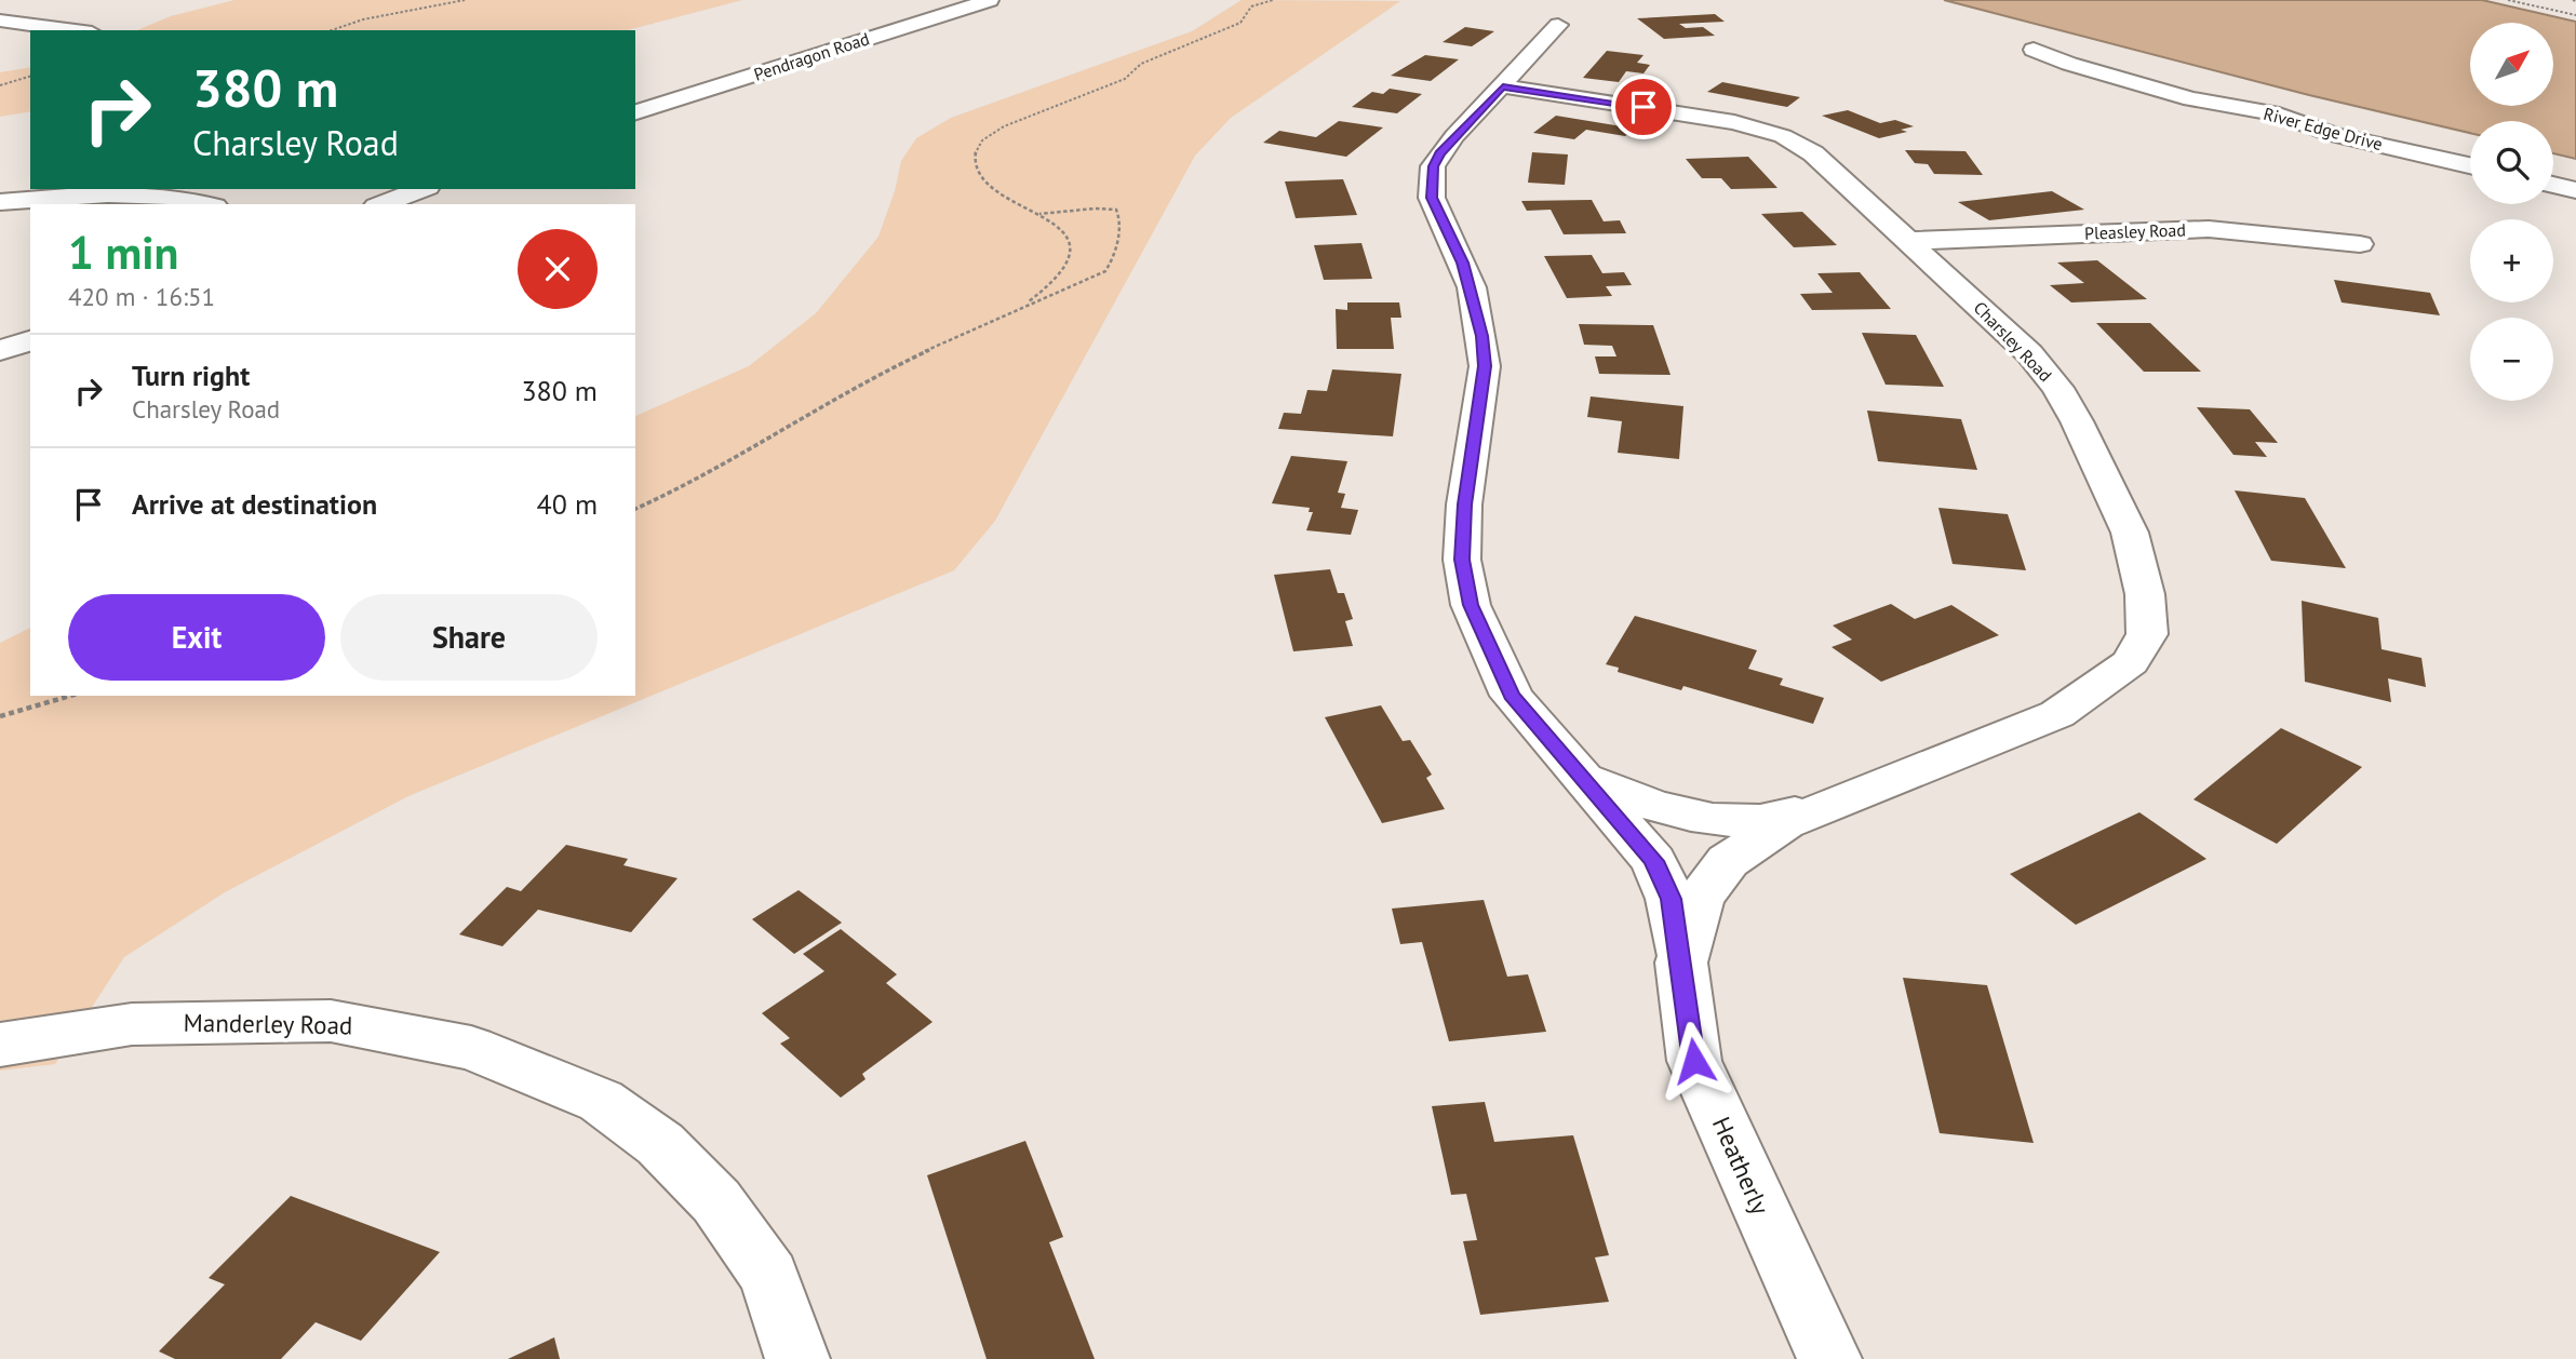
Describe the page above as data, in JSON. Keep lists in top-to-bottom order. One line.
{"streets":{"street":["Pendragon Road","River Edge Drive","Pleasley Road","Charsley Road","Manderley Road","Heatherly"]},"crossings":[["Pleasley Road","Charsley Road"],["Charsley Road","Heatherly"]],"north":"top right","page":{"map_buttons":["+","−"],"turn":["380 m","Charsley Road"],"heading":["1 min","420 m · 16:51"],"list":[{"name":"Turn right","note":"Charsley Road","value":"380 m"},{"name":"Arrive at destination","value":"40 m"}],"buttons":["Exit","Share"]}}
